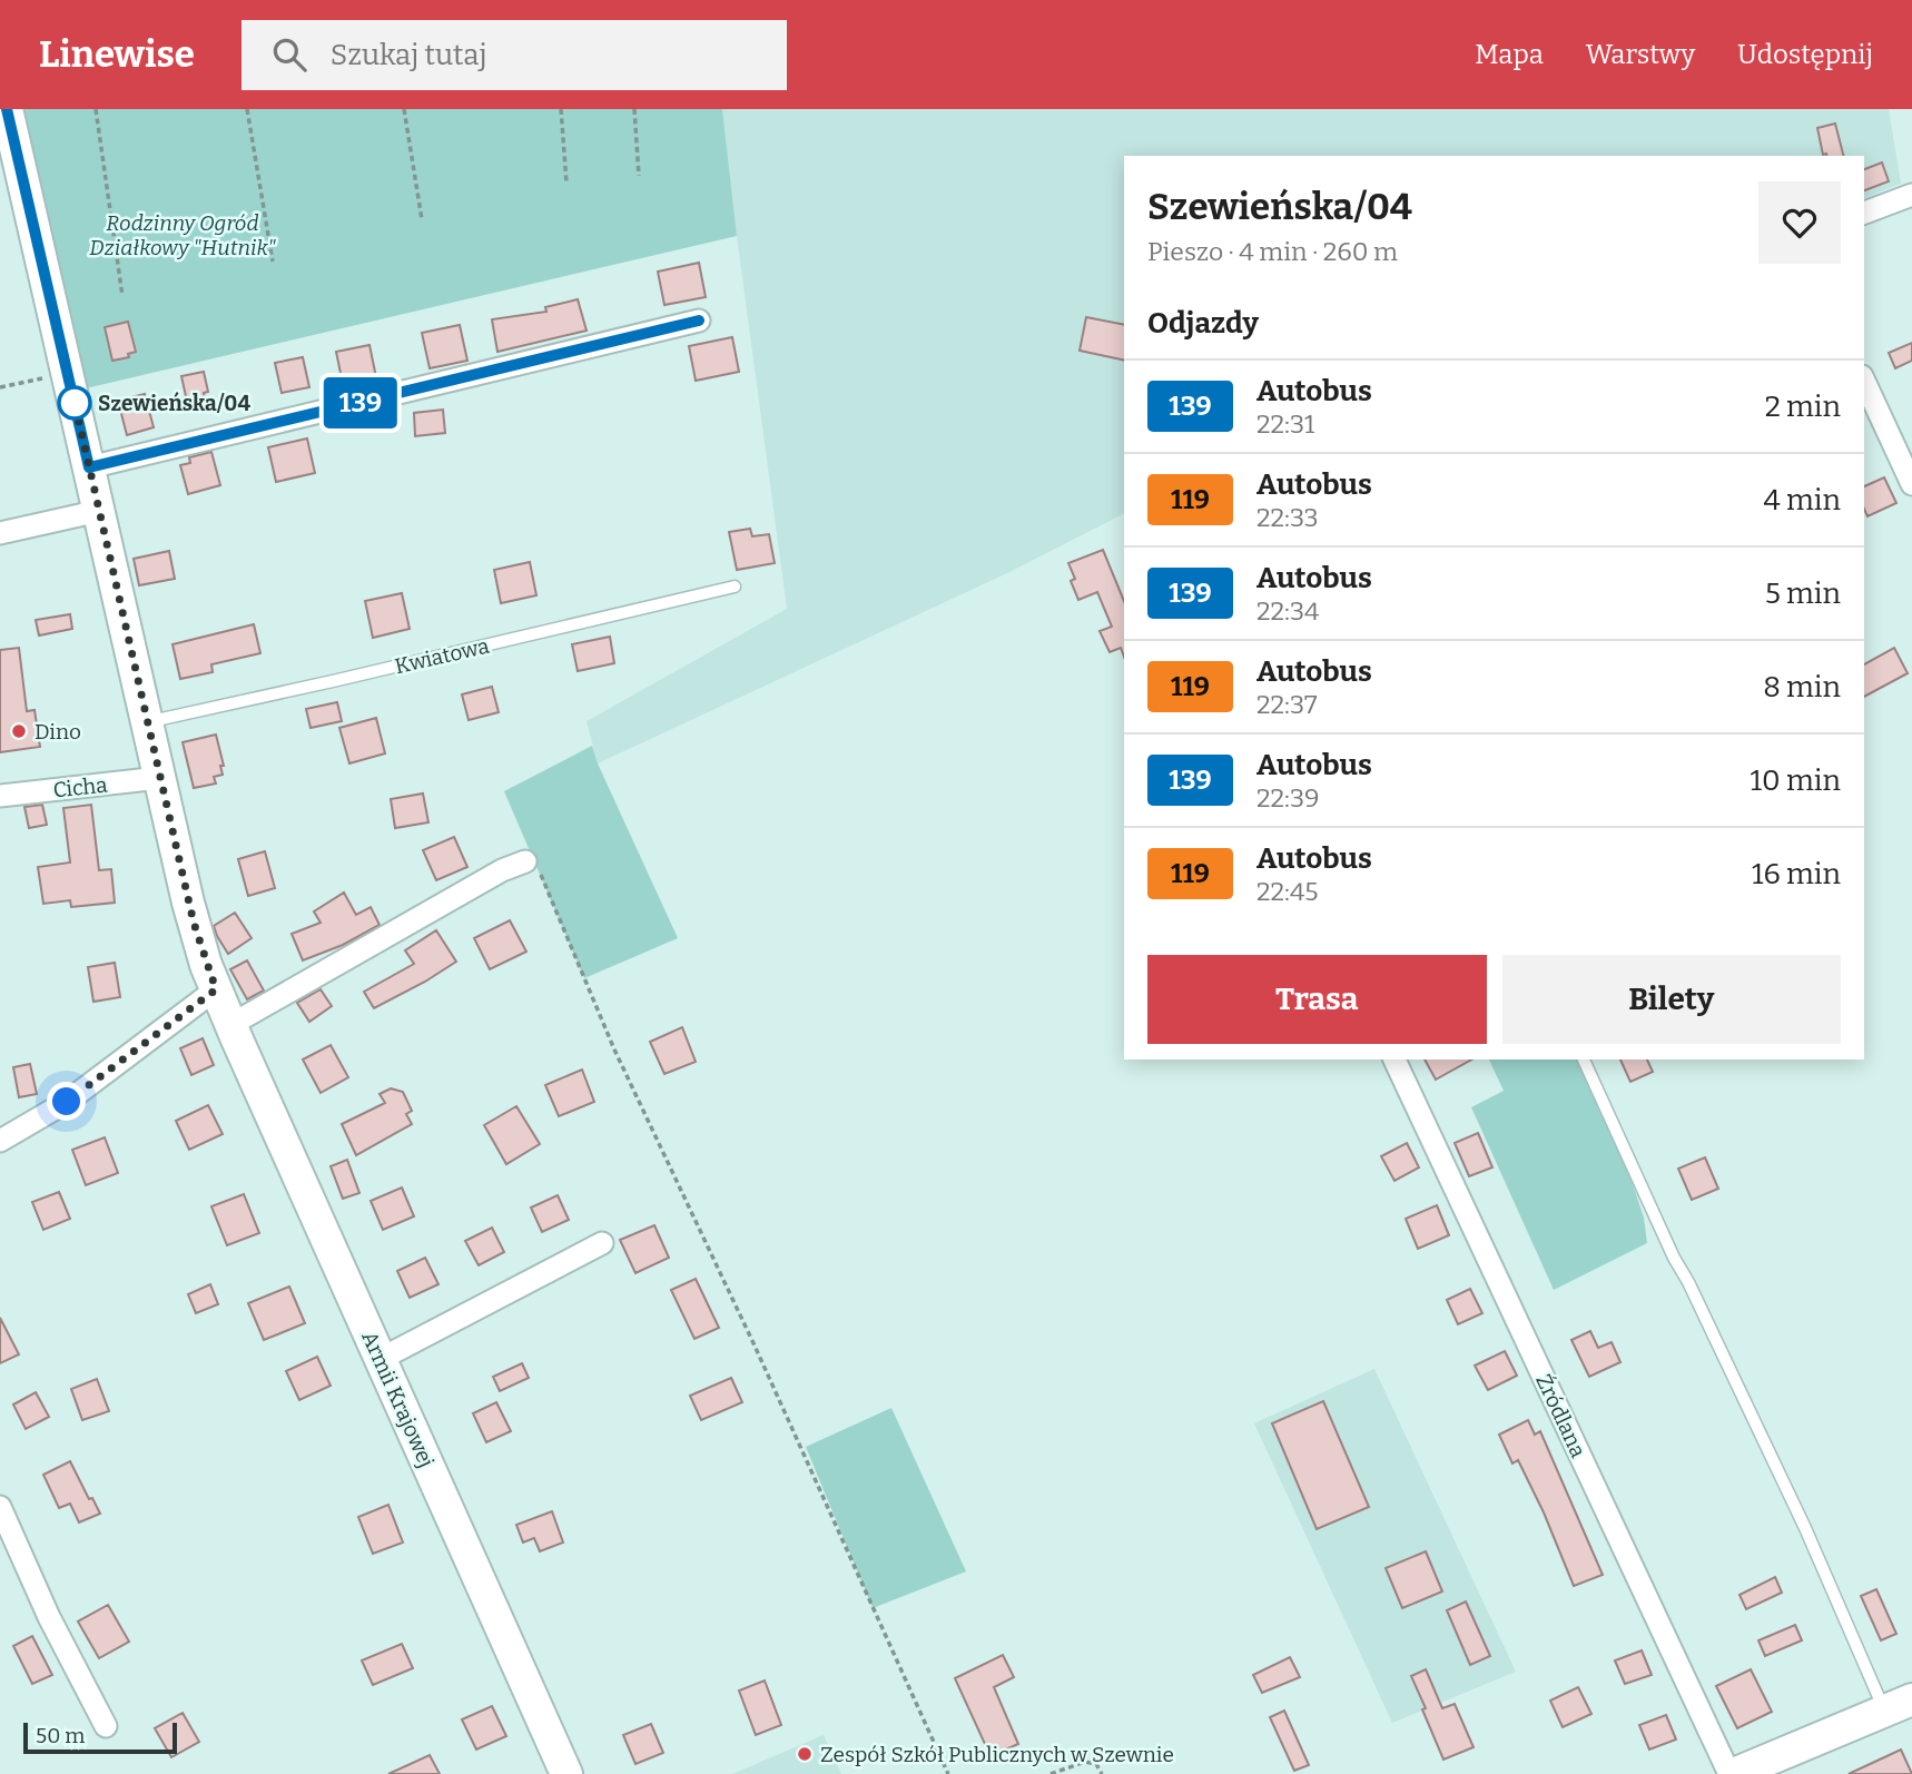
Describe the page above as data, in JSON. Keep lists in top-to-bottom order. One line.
{"streets":{"street":["Cicha","Armii Krajowej","Źródlana"],"lane":["Kwiatowa"]},"crossings":[["Kwiatowa","Armii Krajowej"],["Cicha","Armii Krajowej"]],"parks":["Rodzinny Ogród Działkowy \"Hutnik\""],"places":["Szewieńska/04","Dino","Zespół Szkół Publicznych w Szewnie"],"lines":["bus line 139"],"scale_bar":"50 m","page":{"header":"Linewise","search":"Szukaj tutaj","nav":["Mapa","Warstwy","Udostępnij"],"on_map":"139","heading":[["Szewieńska/04","Pieszo · 4 min · 260 m"],"Odjazdy"],"list":[{"mark":"139","name":"Autobus","note":"22:31","value":"2 min"},{"mark":"119","name":"Autobus","note":"22:33","value":"4 min"},{"mark":"139","name":"Autobus","note":"22:34","value":"5 min"},{"mark":"119","name":"Autobus","note":"22:37","value":"8 min"},{"mark":"139","name":"Autobus","note":"22:39","value":"10 min"},{"mark":"119","name":"Autobus","note":"22:45","value":"16 min"}],"buttons":["Trasa","Bilety"],"scale":"50 m"}}
